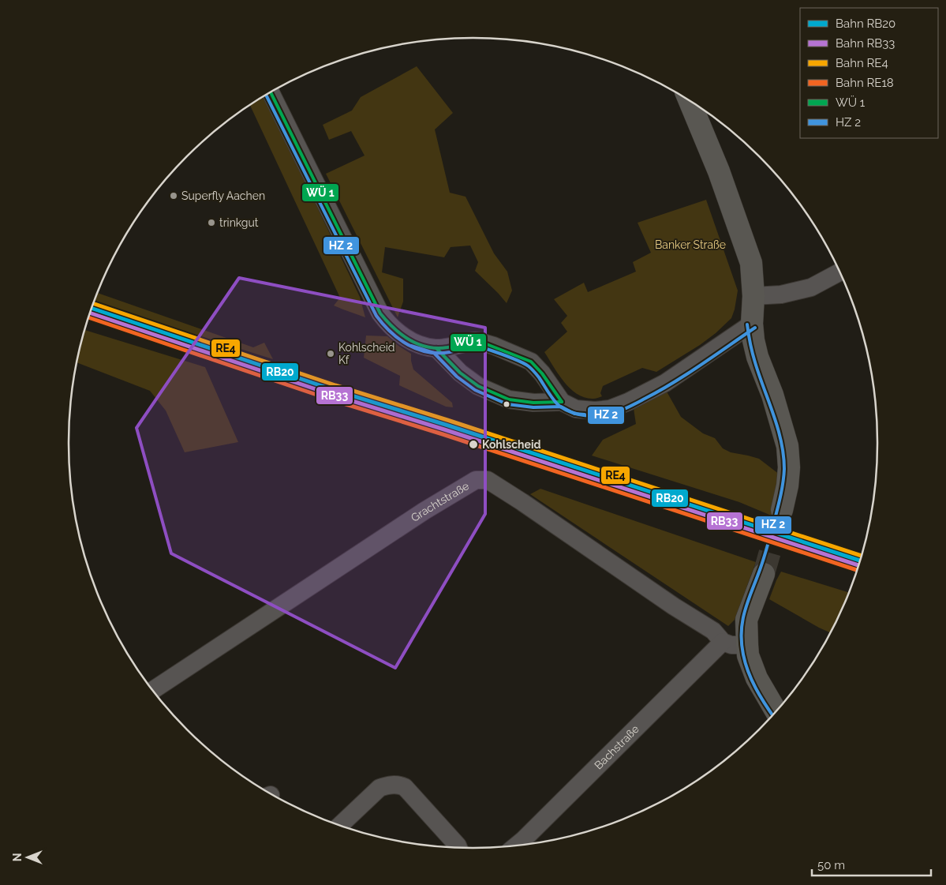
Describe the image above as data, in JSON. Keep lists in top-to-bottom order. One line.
{"streets":{"street":["Grachtstraße","Bachstraße"]},"crossings":[["Grachtstraße","Bachstraße"]],"parks":["Banker Straße"],"places":["Superfly Aachen","trinkgut","Kohlscheid Kf","Kohlscheid"],"lines":["rail line RE4","rail line RB20","rail line RB33","rail line RE18"],"legend":["Bahn RB20","Bahn RB33","Bahn RE4","Bahn RE18","WÜ 1","HZ 2"],"scale_bar":"50 m","north":"left"}
